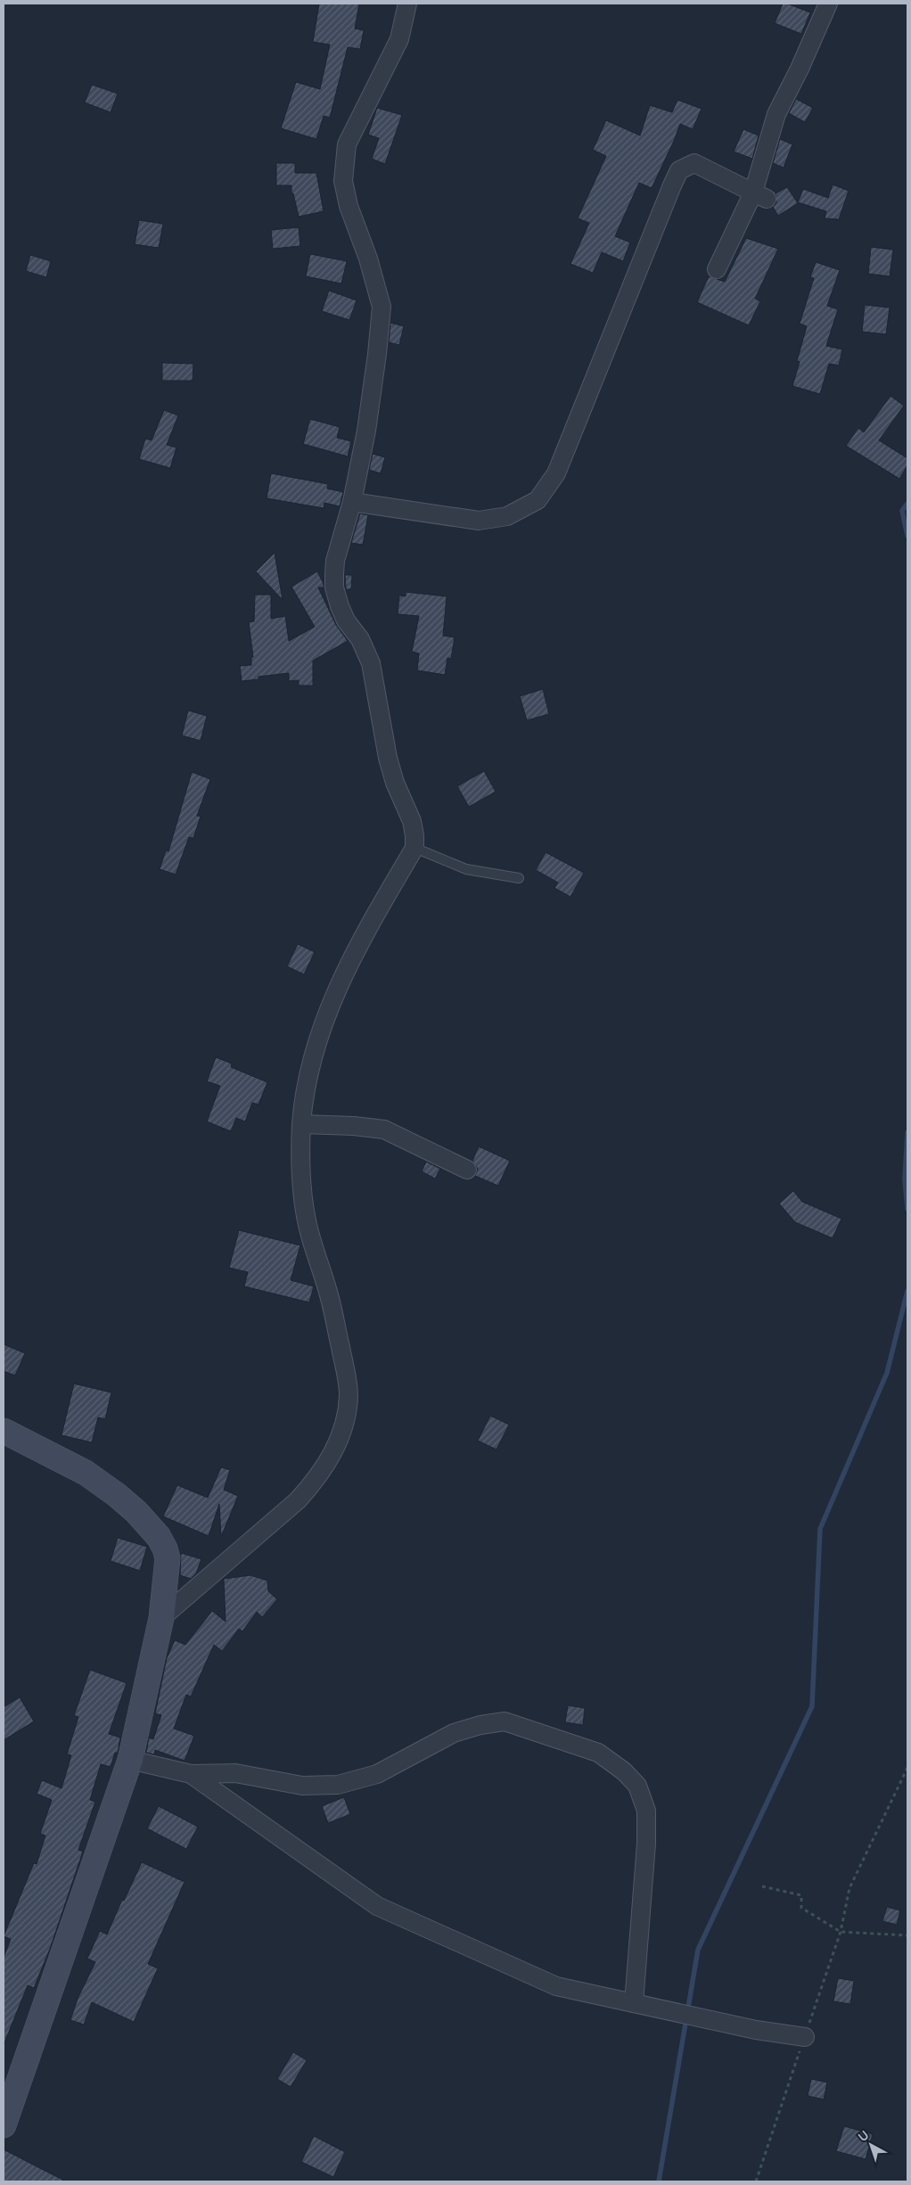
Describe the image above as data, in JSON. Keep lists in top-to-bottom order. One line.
{"north":"top left"}
